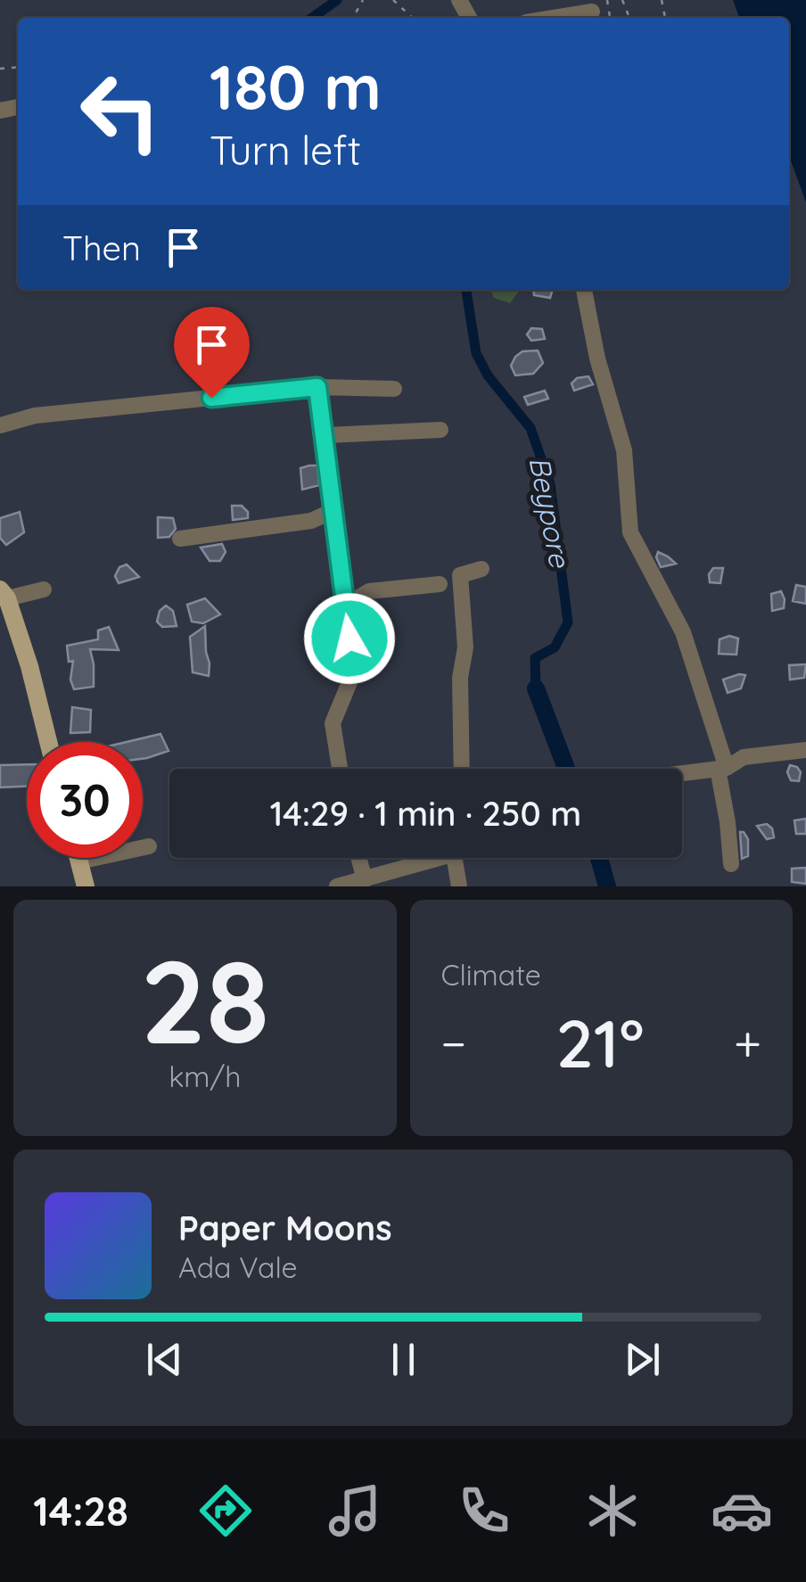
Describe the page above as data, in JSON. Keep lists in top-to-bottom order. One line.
{"water":["Beypore"],"page":{"turn":["180 m","Turn left"],"then":"Then","limit":"30","trip":"14:29 · 1 min · 250 m","tile":[["28","km/h"],"Climate"],"heat":["−","21°","+"],"song":["Paper Moons","Ada Vale"],"tabs":"14:28"}}
